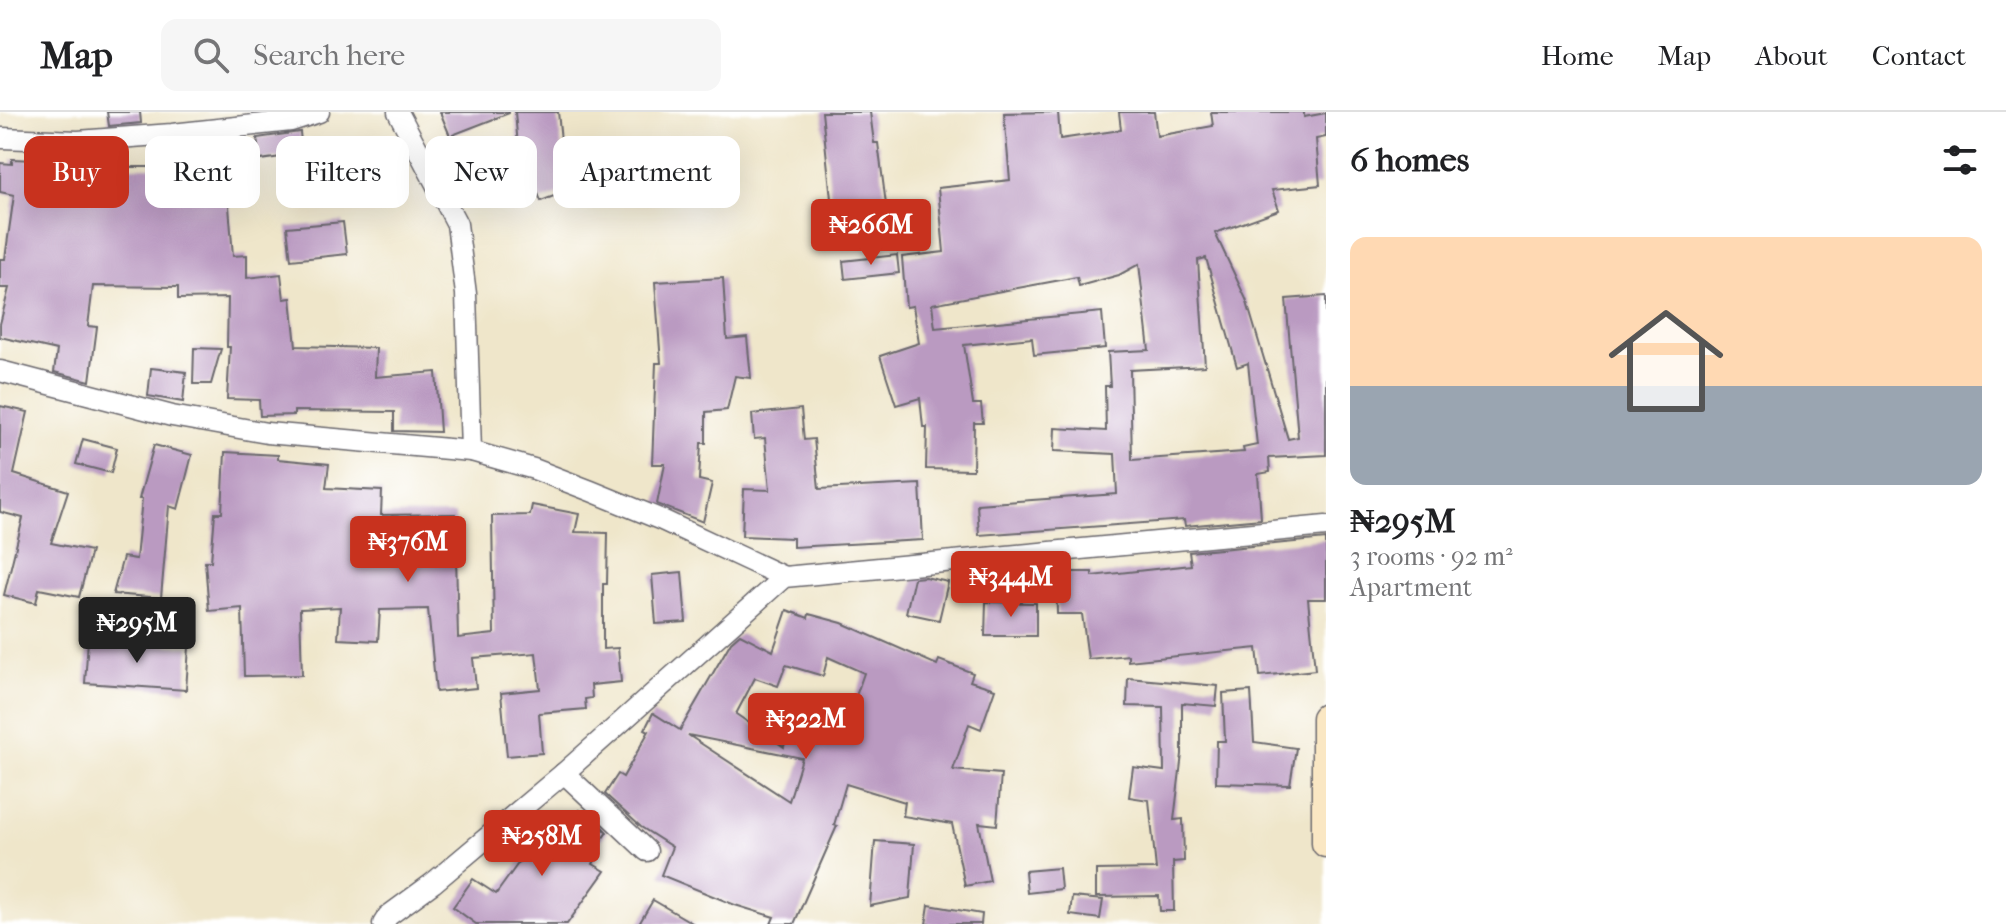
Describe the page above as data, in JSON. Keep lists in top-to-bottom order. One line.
{"page":{"header":"Map","search":"Search here","nav":["Home","Map","About","Contact"],"heading":"6 homes","chip":["Buy","Rent","Filters","New","Apartment"],"price":["₦266M","₦376M","₦344M","₦295M","₦322M","₦258M"],"list":[{"name":"₦295M","note":"3 rooms · 92 m² · Apartment"}]}}
